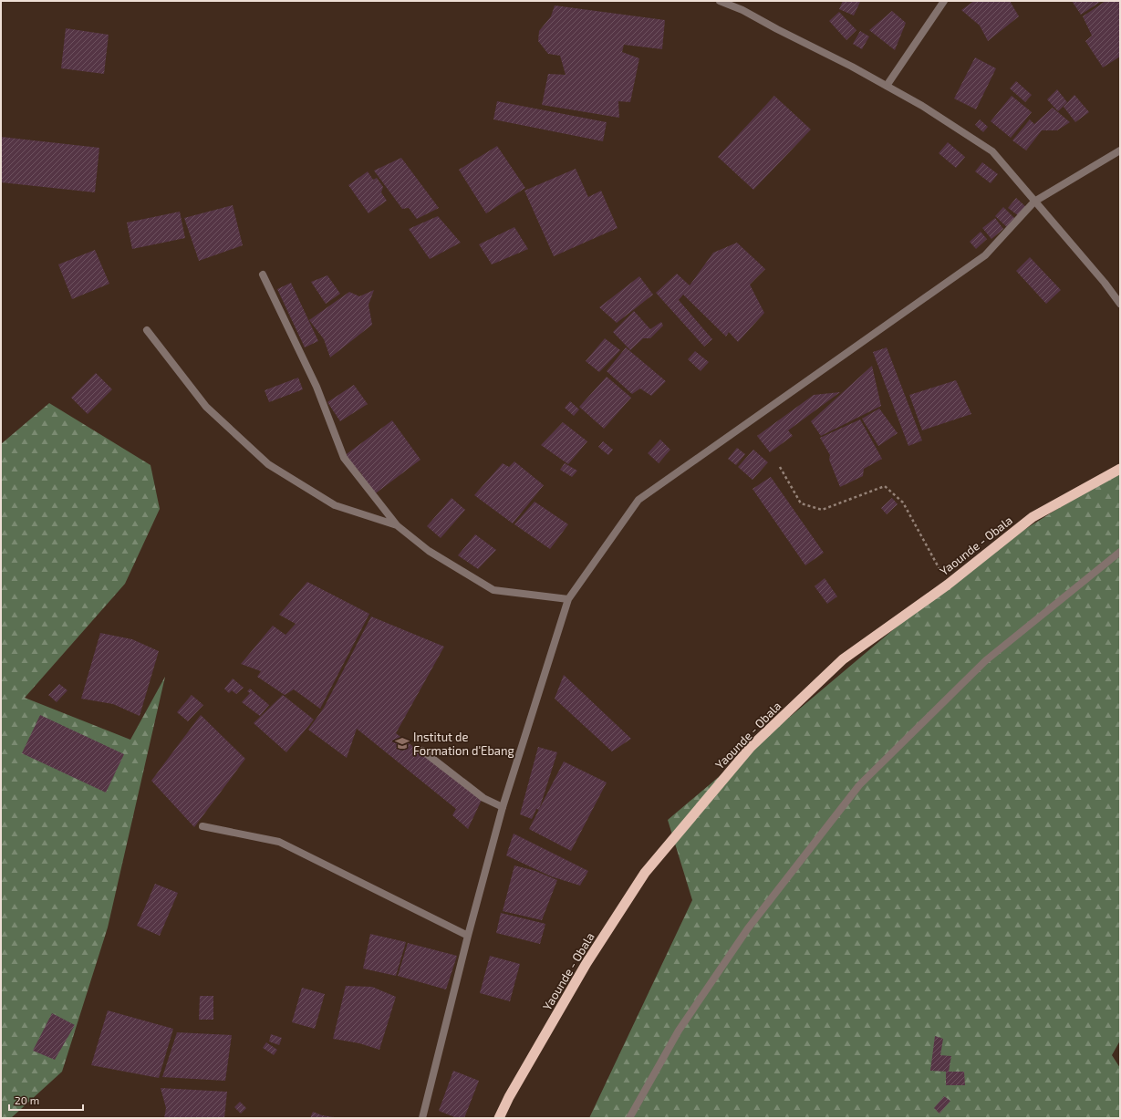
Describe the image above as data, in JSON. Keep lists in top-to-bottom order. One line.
{"streets":{"highway":["Yaounde - Obala"]},"places":{"school or university":["Institut de Formation d'Ebang"]},"scale_bar":"20 m"}
